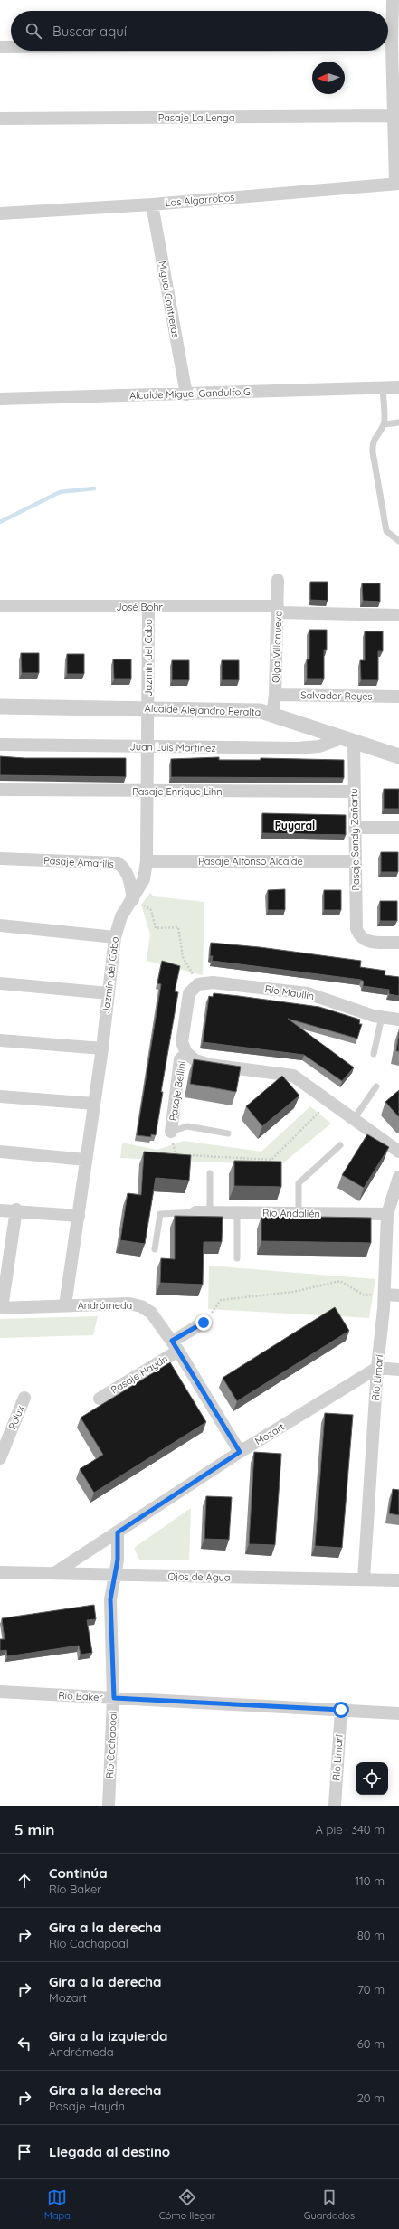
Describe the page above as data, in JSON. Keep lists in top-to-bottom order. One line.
{"streets":{"street":["Pasaje La Lenga","Los Algarrobos","Miguel Contreras","Alcalde Miguel Gandulfo G.","José Bohr","Olga Villanueva","Jazmín del Cabo","Salvador Reyes","Alcalde Alejandro Peralta","Juan Luis Martínez","Pasaje Enrique Lihn","Pasaje Sandy Zañartu","Pasaje Alfonso Alcalde","Pasaje Amarilis","Río Maullin","Pasaje Bellini","Río Andalién","Andrómeda","Pasaje Haydn","Río Limarí","Polux","Mozart","Ojos de Agua","Río Baker","Río Cachapoal"]},"crossings":[["Los Algarrobos","Miguel Contreras"],["Miguel Contreras","Alcalde Miguel Gandulfo G."],["José Bohr","Olga Villanueva"],["José Bohr","Jazmín del Cabo"],["Olga Villanueva","Salvador Reyes"],["Olga Villanueva","Alcalde Alejandro Peralta"],["Jazmín del Cabo","Alcalde Alejandro Peralta"],["Jazmín del Cabo","Juan Luis Martínez"],["Jazmín del Cabo","Pasaje Enrique Lihn"],["Jazmín del Cabo","Pasaje Alfonso Alcalde"],["Jazmín del Cabo","Pasaje Amarilis"],["Jazmín del Cabo","Andrómeda"],["Alcalde Alejandro Peralta","Juan Luis Martínez"],["Alcalde Alejandro Peralta","Pasaje Sandy Zañartu"],["Juan Luis Martínez","Pasaje Sandy Zañartu"],["Pasaje Enrique Lihn","Pasaje Sandy Zañartu"],["Pasaje Sandy Zañartu","Pasaje Alfonso Alcalde"],["Río Andalién","Río Limarí"],["Andrómeda","Pasaje Haydn"],["Andrómeda","Mozart"],["Río Limarí","Mozart"],["Río Limarí","Ojos de Agua"],["Río Limarí","Río Baker"],["Mozart","Ojos de Agua"],["Mozart","Río Cachapoal"],["Ojos de Agua","Río Cachapoal"],["Río Baker","Río Cachapoal"]],"districts":["Puyaral"],"north":"left","page":{"search":"Buscar aquí","heading":["5 min","A pie · 340 m"],"list":[["Continúa","Río Baker","110 m"],["Gira a la derecha","Río Cachapoal","80 m"],["Gira a la derecha","Mozart","70 m"],["Gira a la izquierda","Andrómeda","60 m"],["Gira a la derecha","Pasaje Haydn","20 m"],"Llegada al destino"],"nav":["Mapa","Cómo llegar","Guardados"]}}
